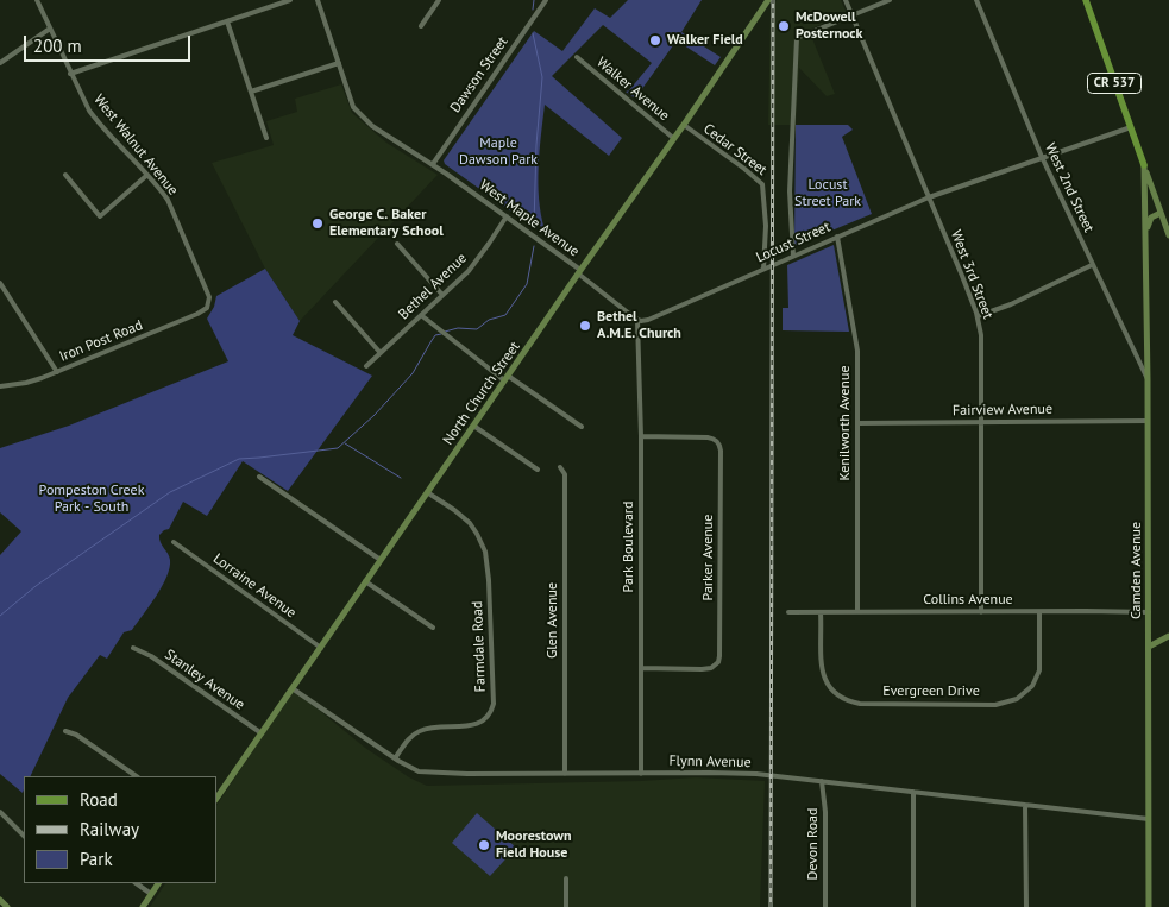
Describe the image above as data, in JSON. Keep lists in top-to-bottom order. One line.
{"streets":{"main road":["CR 537","North Church Street","Camden Avenue"],"street":["Dawson Street","Walker Avenue","West Walnut Avenue","Cedar Street","West 2nd Street","West Maple Avenue","Locust Street","West 3rd Street","Bethel Avenue","Iron Post Road","Fairview Avenue","Kenilworth Avenue","Park Boulevard","Parker Avenue","Lorraine Avenue","Collins Avenue","Glen Avenue","Farmdale Road","Stanley Avenue","Evergreen Drive","Flynn Avenue","Devon Road"]},"crossings":[["Dawson Street","West Maple Avenue"],["CR 537","Locust Street"],["CR 537","Camden Avenue"],["Walker Avenue","North Church Street"],["West Walnut Avenue","Iron Post Road"],["Cedar Street","Locust Street"],["Cedar Street","North Church Street"],["West 2nd Street","Locust Street"],["West 2nd Street","Camden Avenue"],["West Maple Avenue","Bethel Avenue"],["West Maple Avenue","North Church Street"],["Locust Street","West 3rd Street"],["Locust Street","Kenilworth Avenue"],["Locust Street","Park Boulevard"],["West 3rd Street","Fairview Avenue"],["West 3rd Street","Collins Avenue"],["North Church Street","Lorraine Avenue"],["North Church Street","Farmdale Road"],["North Church Street","Stanley Avenue"],["North Church Street","Flynn Avenue"],["Fairview Avenue","Kenilworth Avenue"],["Fairview Avenue","Camden Avenue"],["Kenilworth Avenue","Collins Avenue"],["Park Boulevard","Parker Avenue"],["Park Boulevard","Flynn Avenue"],["Camden Avenue","Collins Avenue"],["Camden Avenue","Flynn Avenue"],["Collins Avenue","Evergreen Drive"],["Glen Avenue","Flynn Avenue"],["Farmdale Road","Flynn Avenue"],["Flynn Avenue","Devon Road"]],"parks":["Maple Dawson Park","Locust Street Park","Pompeston Creek Park - South"],"places":["McDowell Posternock","Walker Field","George C. Baker Elementary School","Bethel A.M.E. Church","Moorestown Field House"],"legend":["Road","Railway","Park"],"scale_bar":"200 m"}
